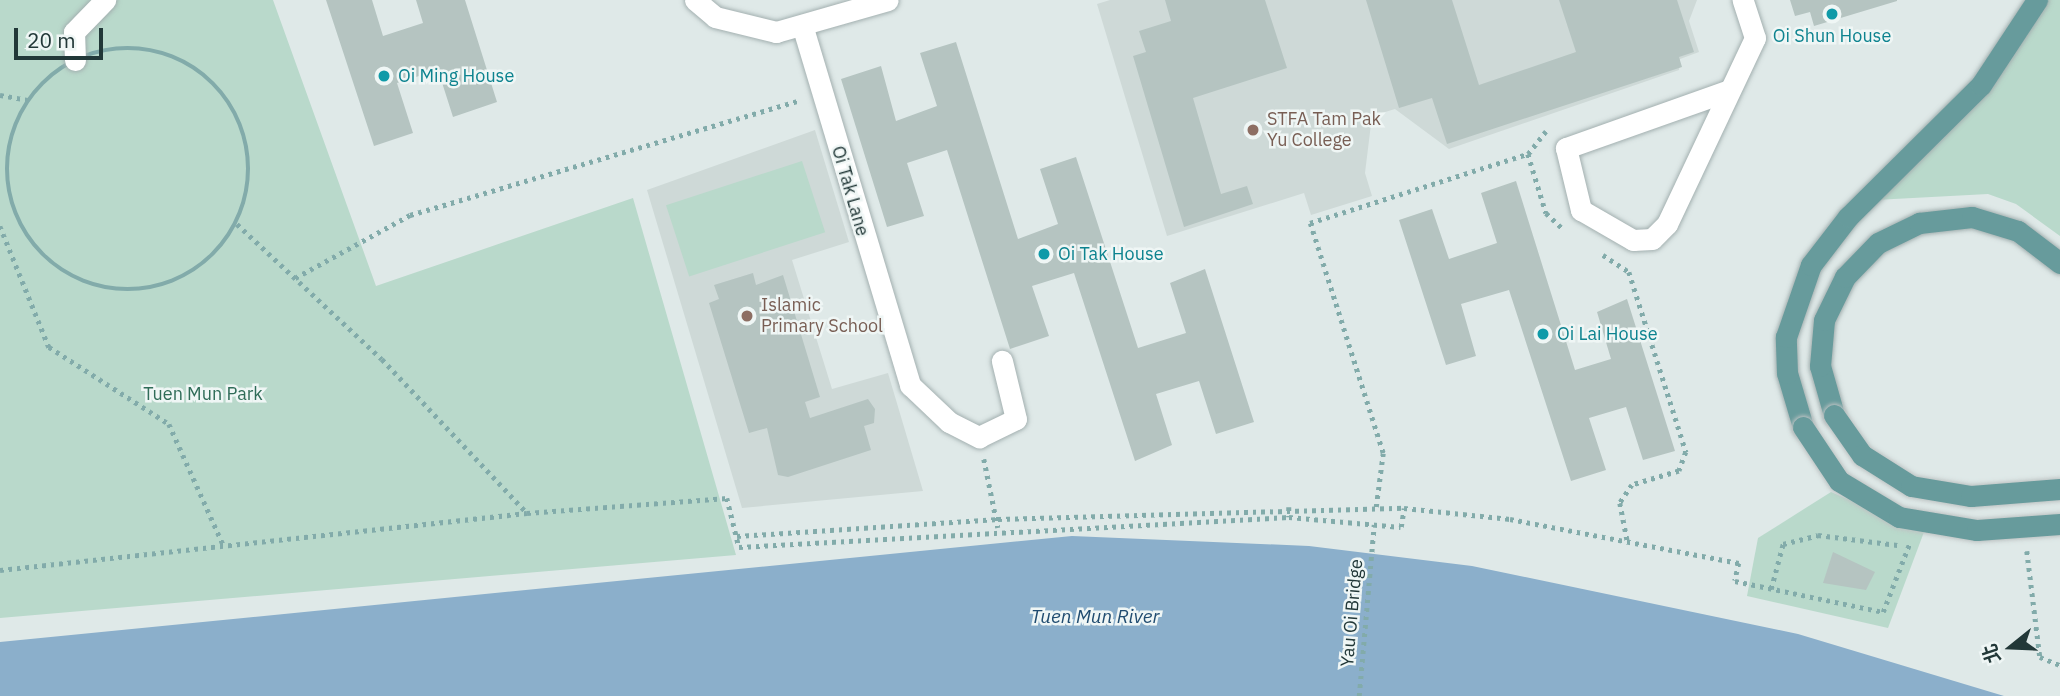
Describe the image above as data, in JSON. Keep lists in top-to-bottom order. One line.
{"streets":{"street":["Oi Tak Lane"],"path":["Yau Oi Bridge"]},"water":["Tuen Mun River"],"parks":["Tuen Mun Park"],"places":["Oi Shun House","Oi Ming House","STFA Tam Pak Yu College","Oi Tak House","Islamic Primary School","Oi Lai House"],"scale_bar":"20 m","north":"left"}
